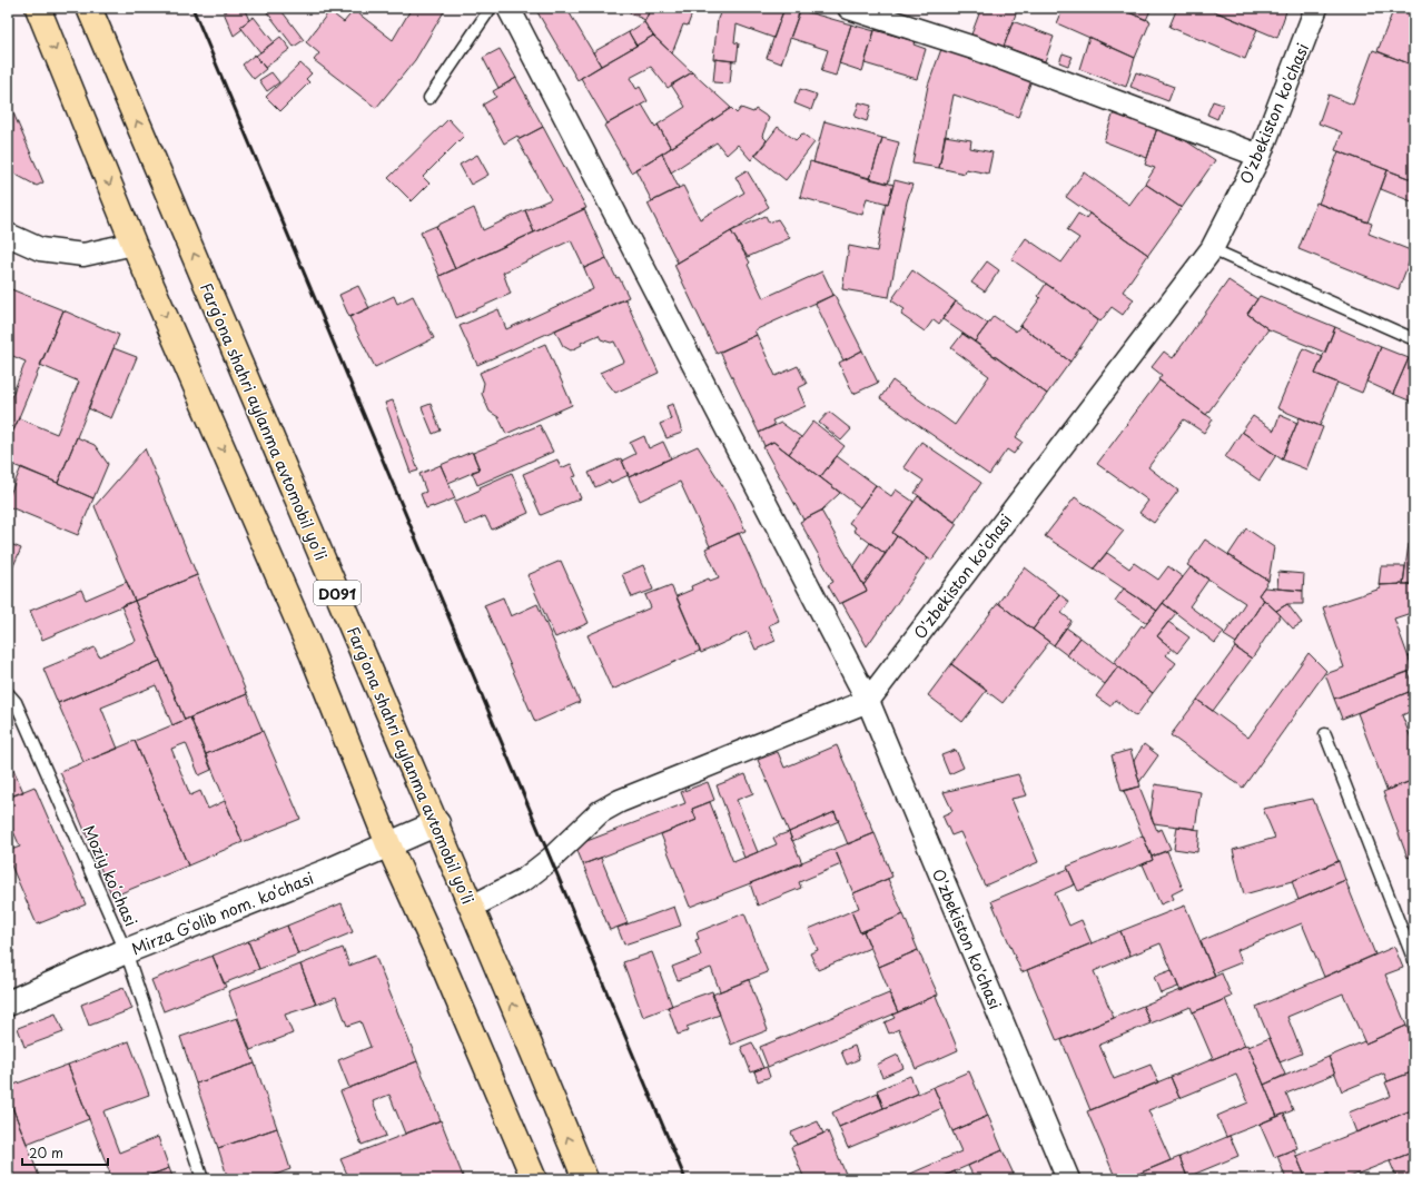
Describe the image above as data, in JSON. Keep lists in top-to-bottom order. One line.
{"streets":{"highway":["Fargʻona shahri aylanma avtomobil yoʻli","D091"],"street":["O'zbekiston ko'chasi","Mirza G‘olib nom. ko‘chasi"],"lane":["Moziy koʻchasi"]},"crossings":[["Fargʻona shahri aylanma avtomobil yoʻli","Mirza G‘olib nom. ko‘chasi"],["D091","Mirza G‘olib nom. ko‘chasi"],["Moziy koʻchasi","Mirza G‘olib nom. ko‘chasi"]],"scale_bar":"20 m"}
